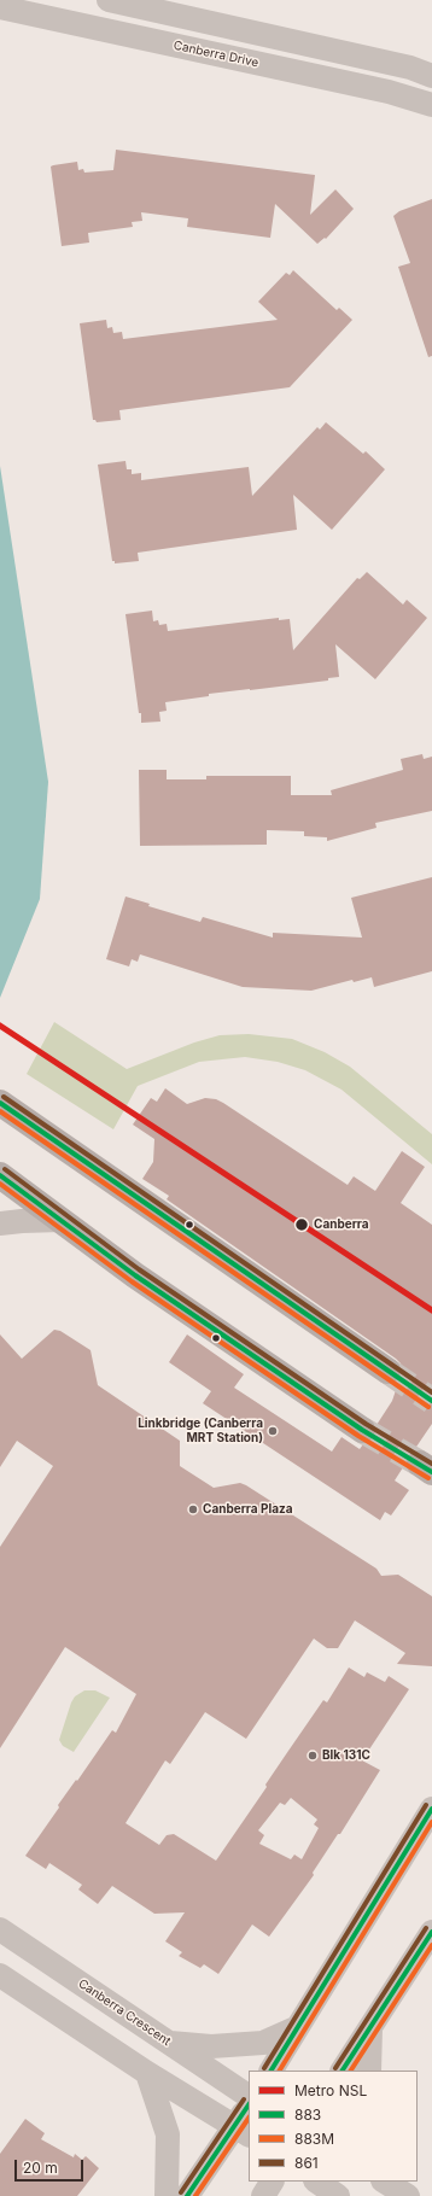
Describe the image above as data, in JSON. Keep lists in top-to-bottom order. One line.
{"streets":{"street":["Canberra Drive","Canberra Crescent"]},"places":["Canberra","Linkbridge (Canberra MRT Station)","Canberra Plaza","Blk 131C"],"lines":["metro line NSL","transit line 861","transit line 883","transit line 883M"],"legend":["Metro NSL","883","883M","861"],"scale_bar":"20 m"}
